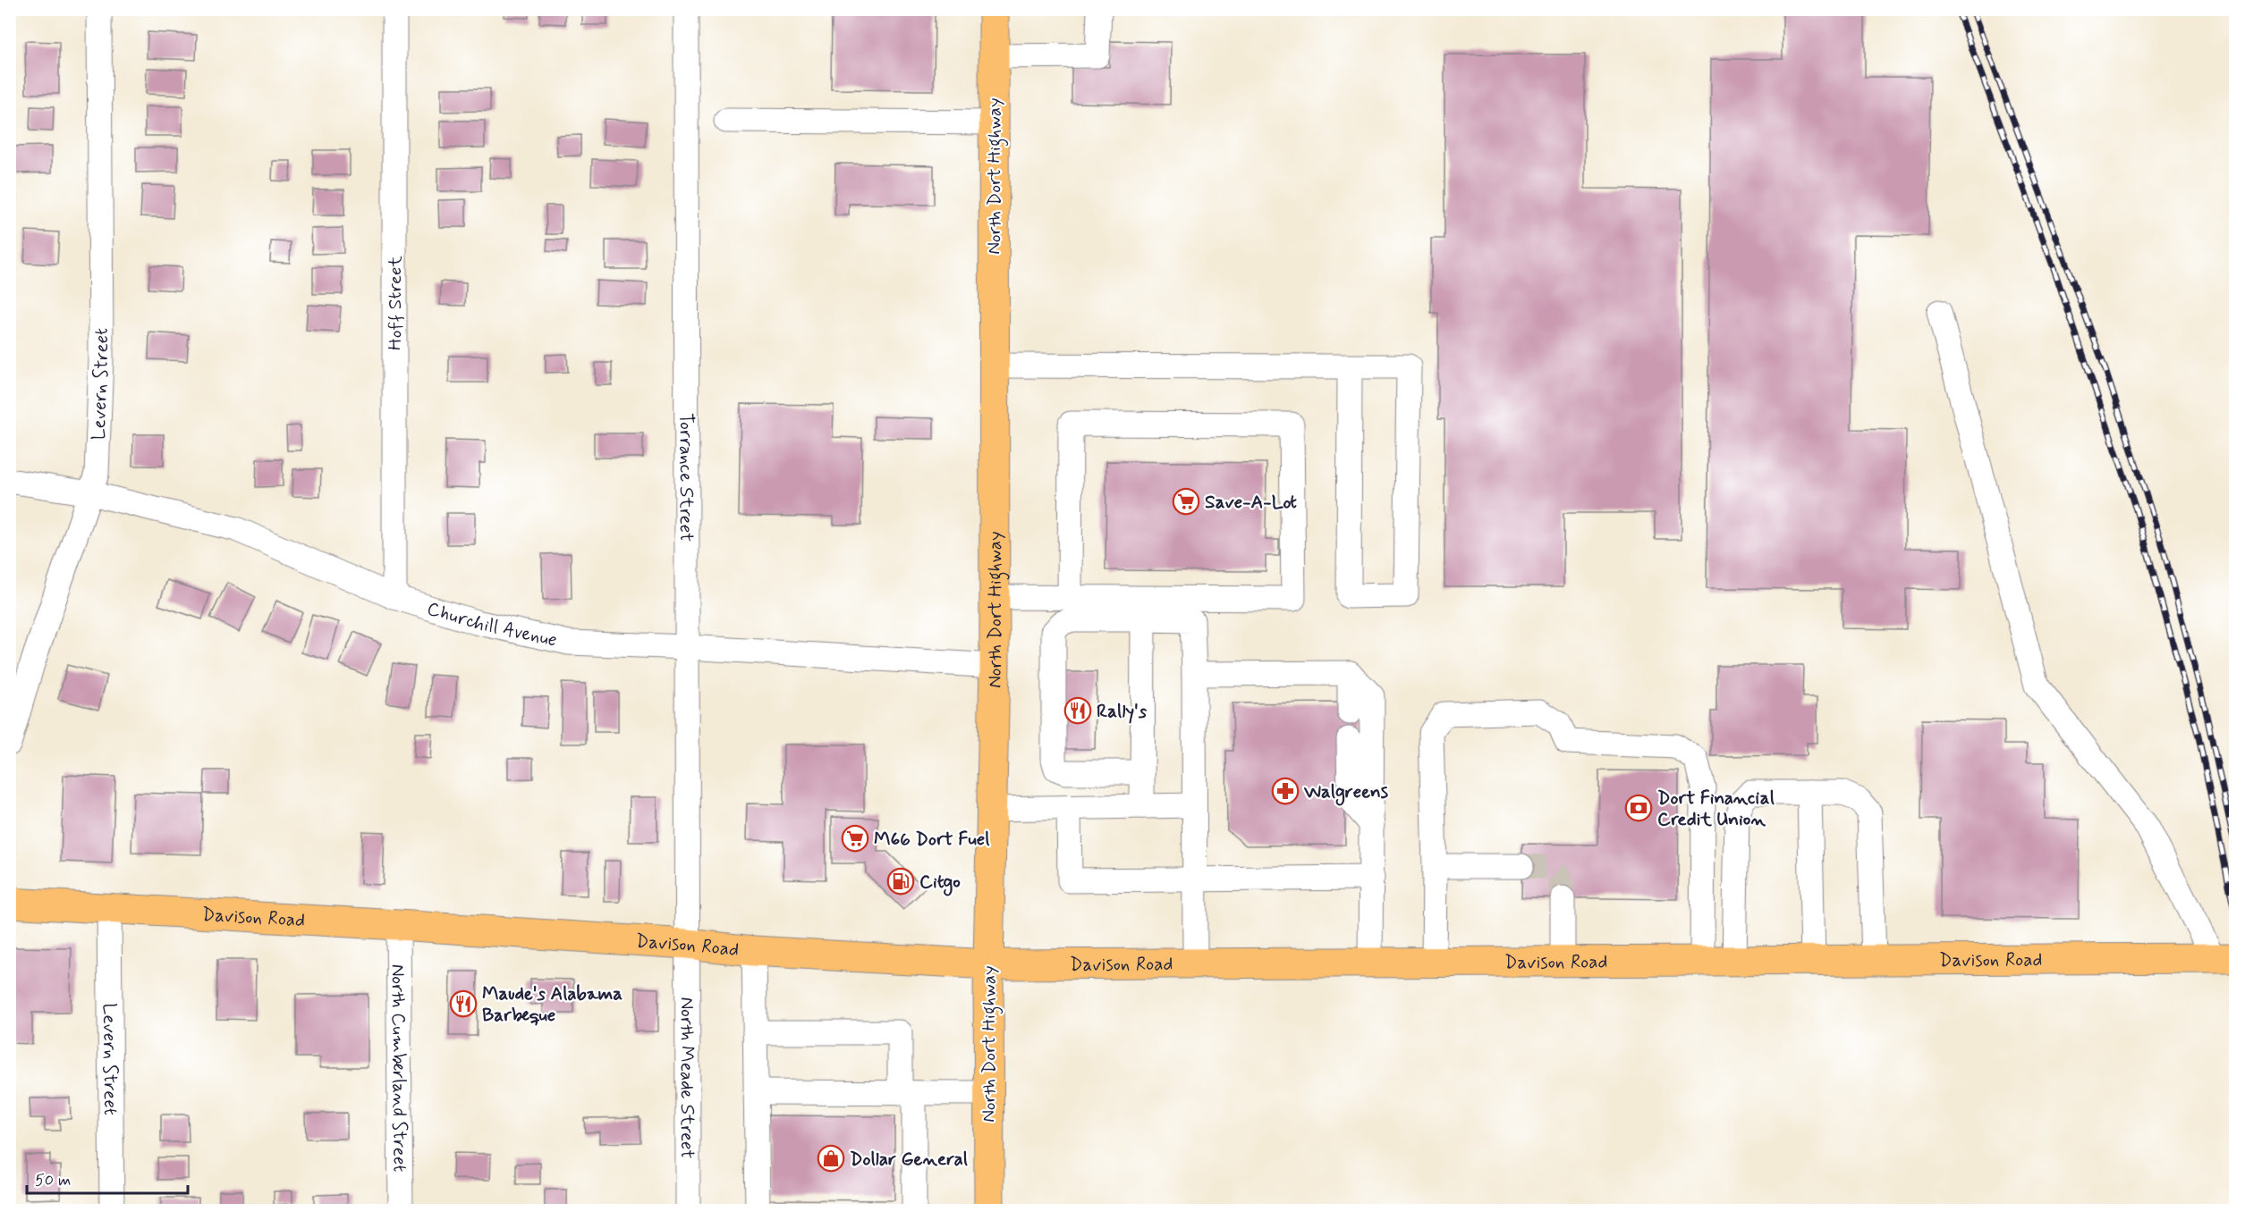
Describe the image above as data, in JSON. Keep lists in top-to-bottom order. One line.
{"streets":{"main road":["North Dort Highway","Davison Road"],"street":["Hoff Street","Levern Street","Torrance Street","Churchill Avenue","North Cumberland Street","North Meade Street"]},"crossings":[["North Dort Highway","Churchill Avenue"],["North Dort Highway","Davison Road"],["Hoff Street","Churchill Avenue"],["Levern Street","Churchill Avenue"],["Levern Street","Davison Road"],["Torrance Street","Churchill Avenue"],["Torrance Street","Davison Road"],["Torrance Street","North Meade Street"],["Davison Road","North Cumberland Street"],["Davison Road","North Meade Street"]],"places":{"supermarket":["Save-A-Lot","M66 Dort Fuel"],"restaurant":["Rally's","Maude's Alabama Barbeque"],"pharmacy":["Walgreens"],"bank":["Dort Financial Credit Union"],"fuel station":["Citgo"],"shop":["Dollar General"]},"scale_bar":"50 m"}
